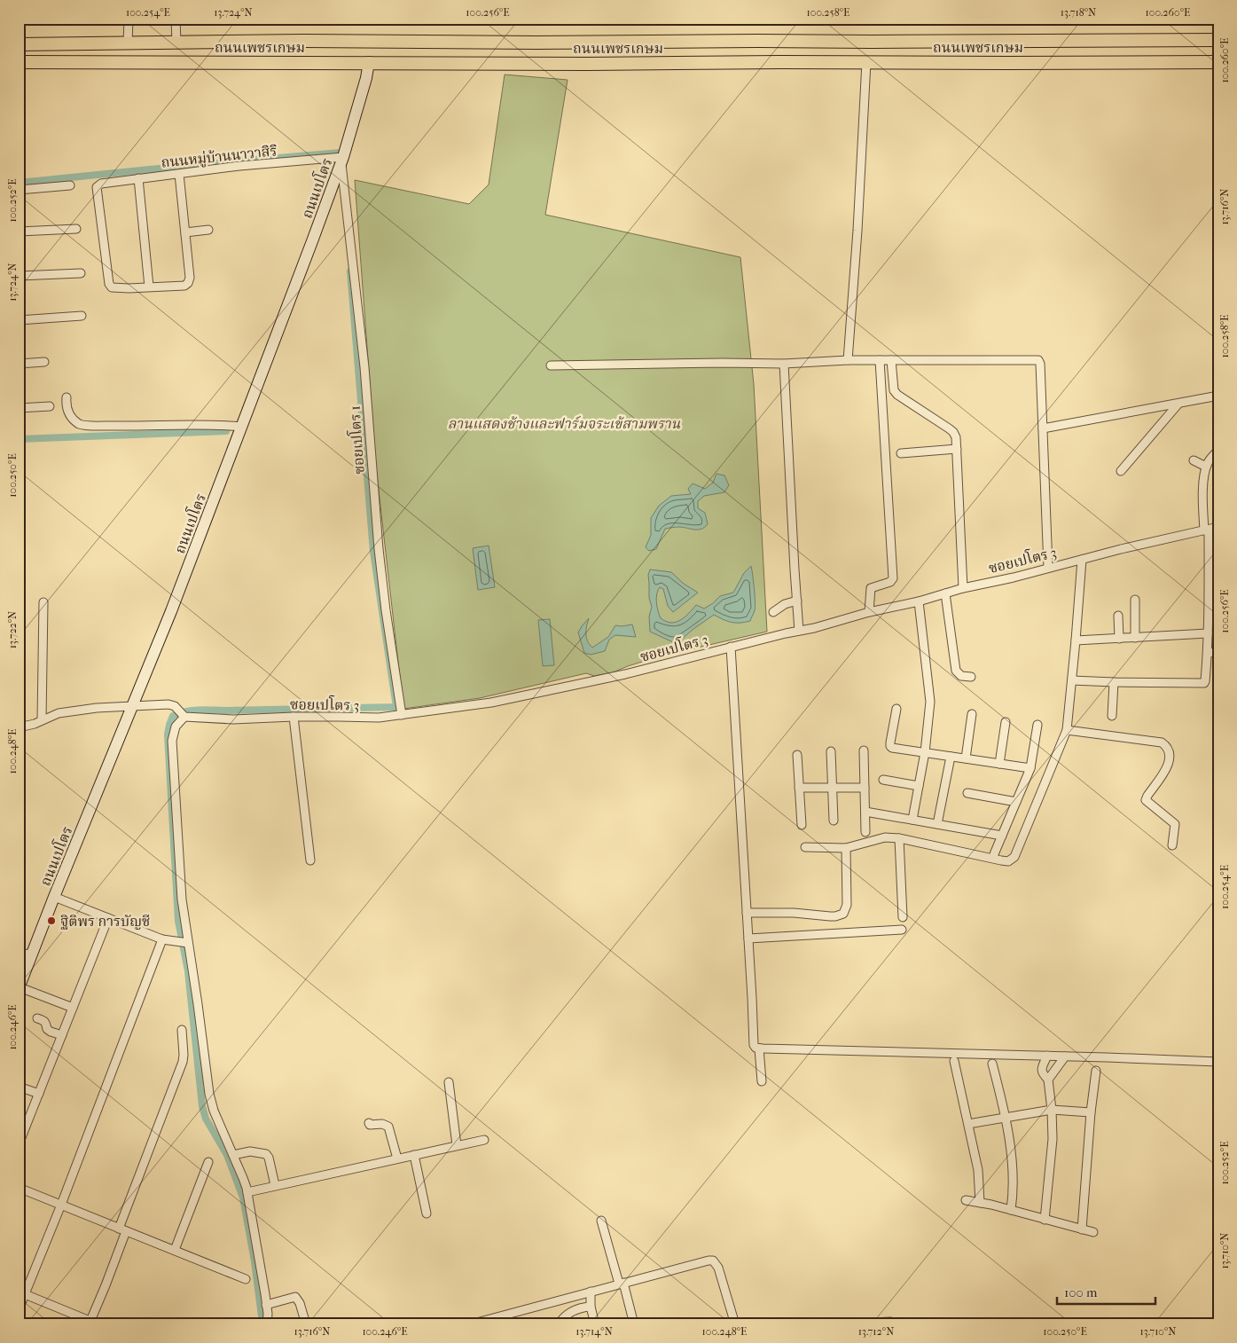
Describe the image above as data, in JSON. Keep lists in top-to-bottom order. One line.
{"streets":{"main road":["ถนนเพชรเกษม"],"street":["ถนนหมู่บ้านนาวาสิริ","ถนนเปโตร","ซอยเปโตร 1","ซอยเปโตร 3"]},"crossings":[["ถนนเพชรเกษม","ถนนเปโตร"],["ถนนหมู่บ้านนาวาสิริ","ถนนเปโตร"],["ถนนหมู่บ้านนาวาสิริ","ซอยเปโตร 1"],["ถนนเปโตร","ซอยเปโตร 1"],["ซอยเปโตร 1","ซอยเปโตร 3"]],"parks":["ลานแสดงช้างและฟาร์มจระเข้สามพราน"],"places":["ฐิติพร การบัญชี"],"scale_bar":"100 m","coordinates":["100.254°E","13.724°N","100.256°E","100.258°E","13.718°N","100.260°E","100.252°E","13.716°N","100.250°E","13.722°N","100.248°E","100.246°E","13.710°N","13.714°N","13.712°N"]}
